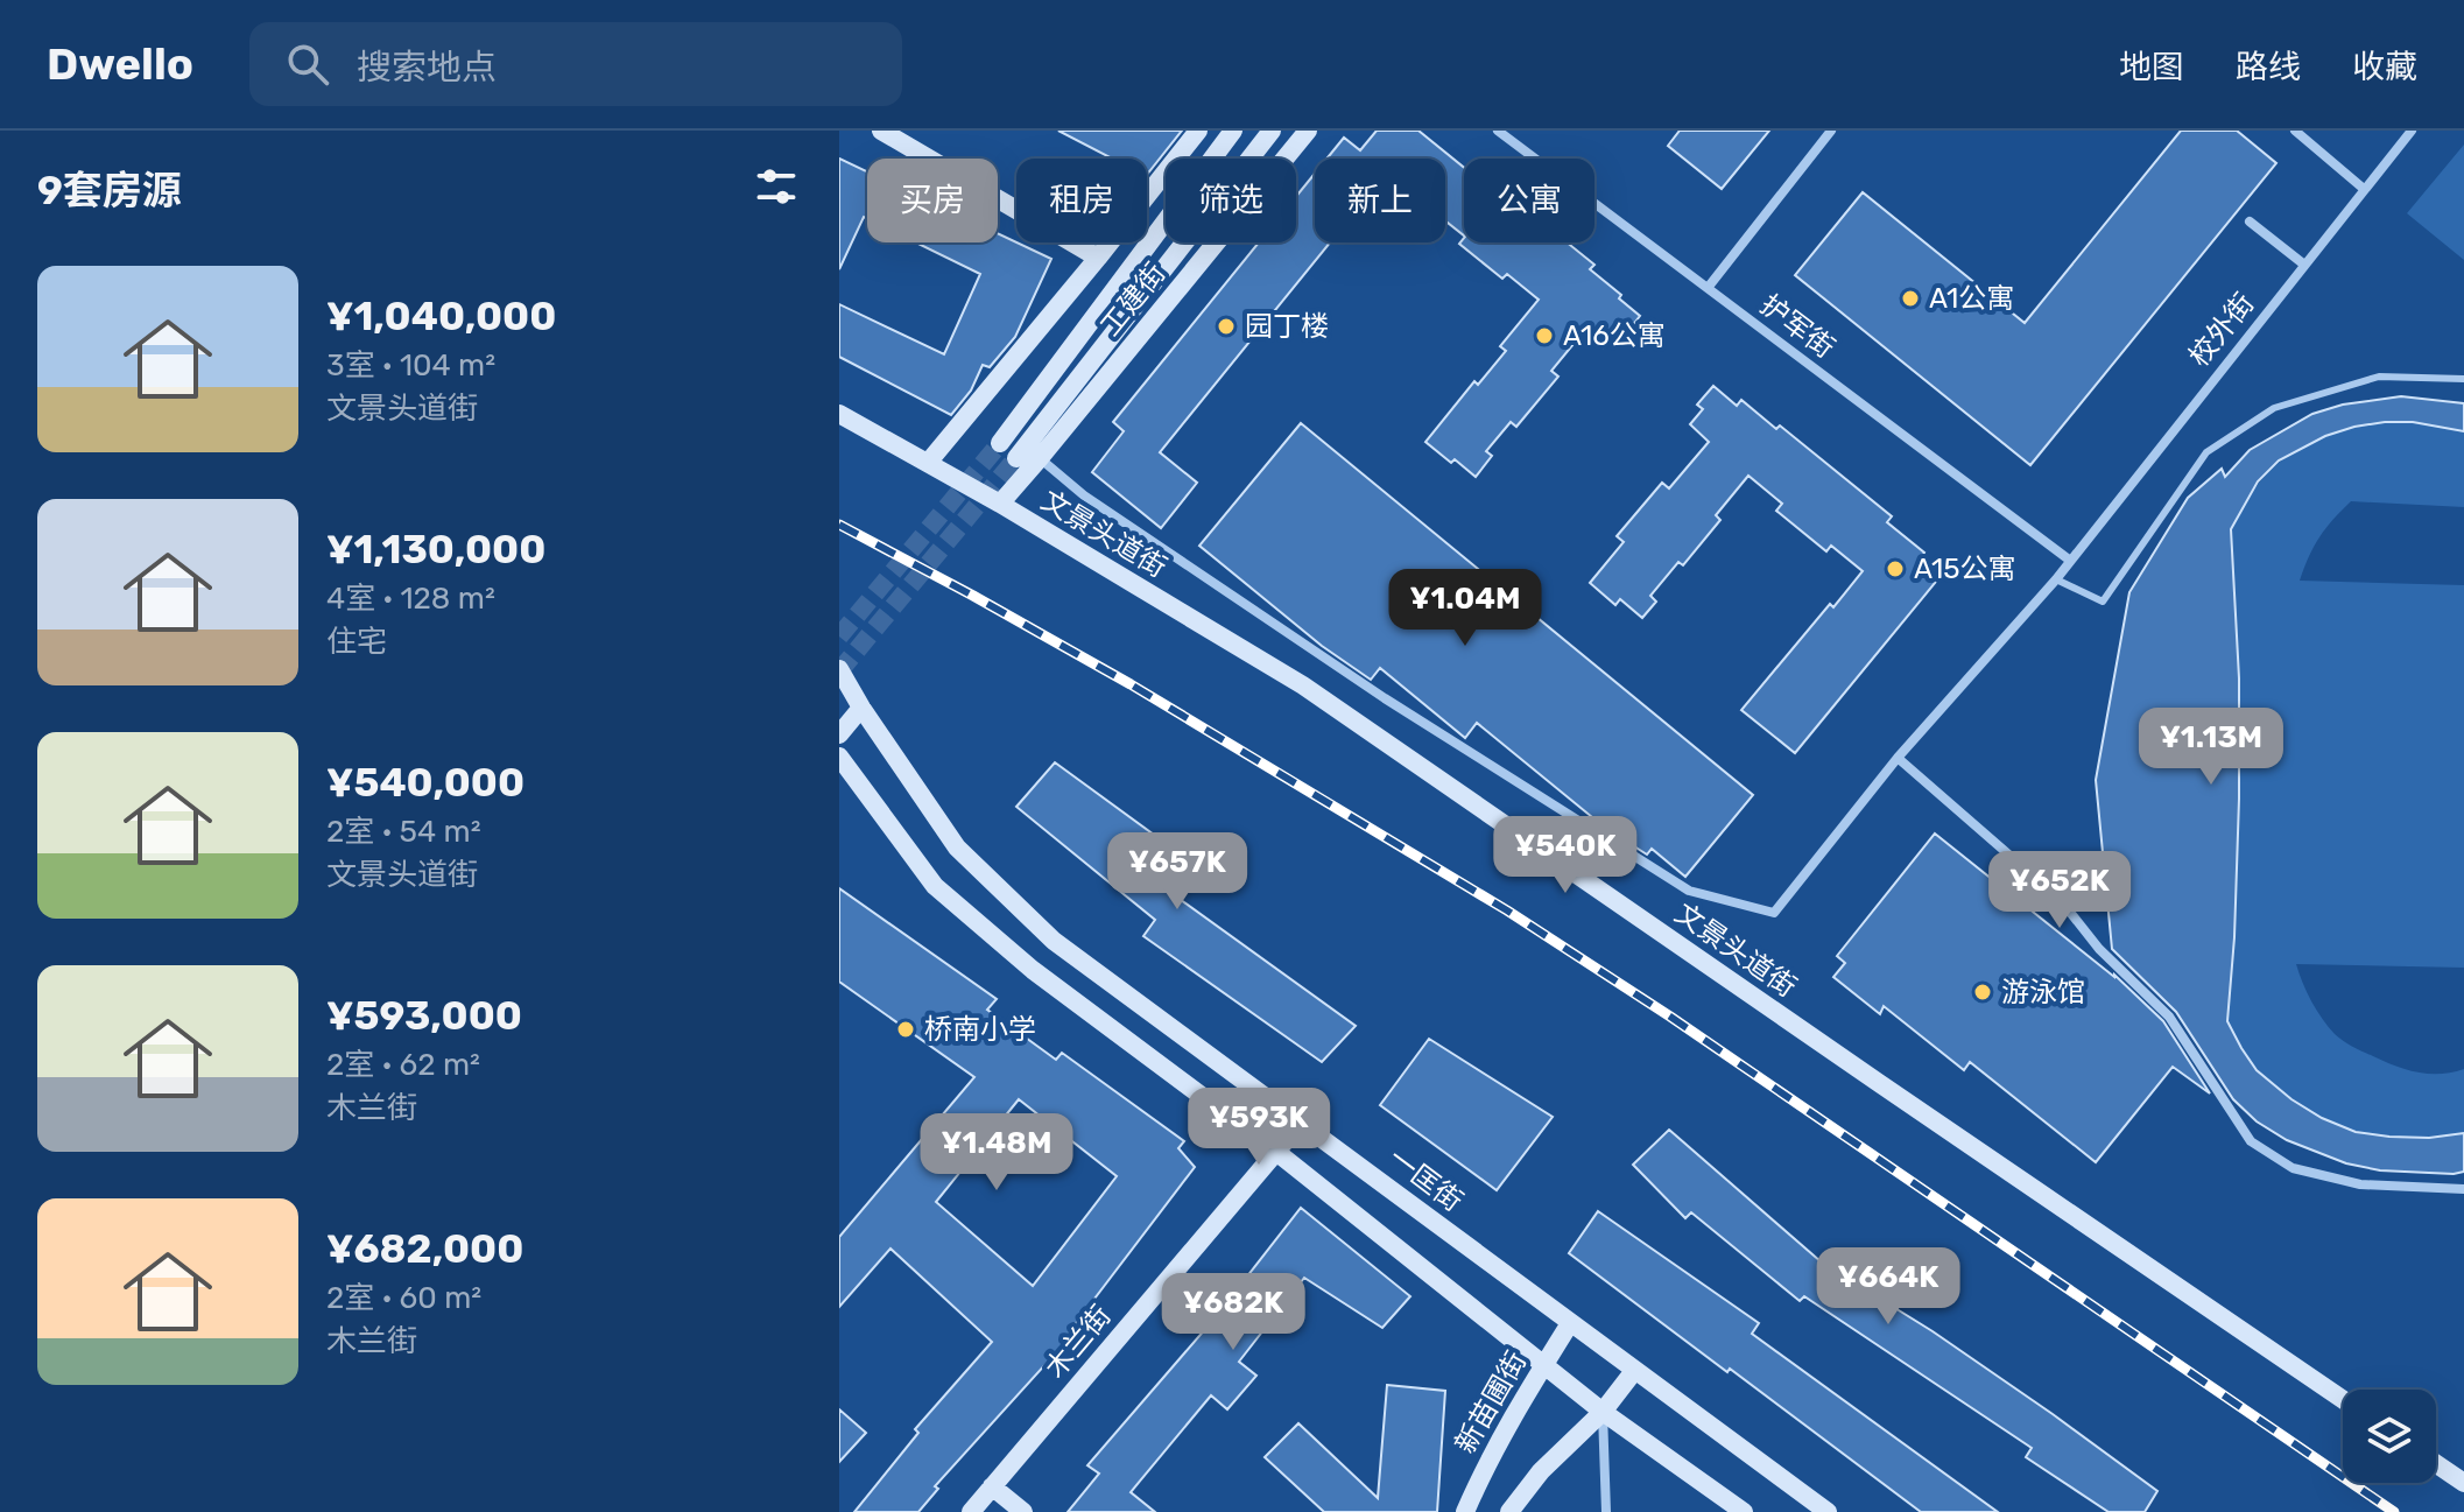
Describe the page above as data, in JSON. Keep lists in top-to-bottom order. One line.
{"streets":{"main road":["工建街","文景头道街","一匡街","木兰街","新苗圃街"],"street":["护军街","校外街"]},"crossings":[["工建街","校外街"],["工建街","文景头道街"],["护军街","校外街"],["一匡街","木兰街"],["一匡街","新苗圃街"]],"places":["A1公寓","园丁楼","A16公寓","A15公寓","游泳馆","桥南小学"],"page":{"header":"Dwello","search":"搜索地点","nav":["地图","路线","收藏"],"heading":"9套房源","chip":["买房","租房","筛选","新上","公寓"],"list":[{"name":"¥1,040,000","note":"3室 · 104 m² · 文景头道街"},{"name":"¥1,130,000","note":"4室 · 128 m² · 住宅"},{"name":"¥540,000","note":"2室 · 54 m² · 文景头道街"},{"name":"¥593,000","note":"2室 · 62 m² · 木兰街"},{"name":"¥682,000","note":"2室 · 60 m² · 木兰街"}],"price":["¥1.04M","¥1.13M","¥540K","¥657K","¥652K","¥593K","¥1.48M","¥664K","¥682K"]}}
